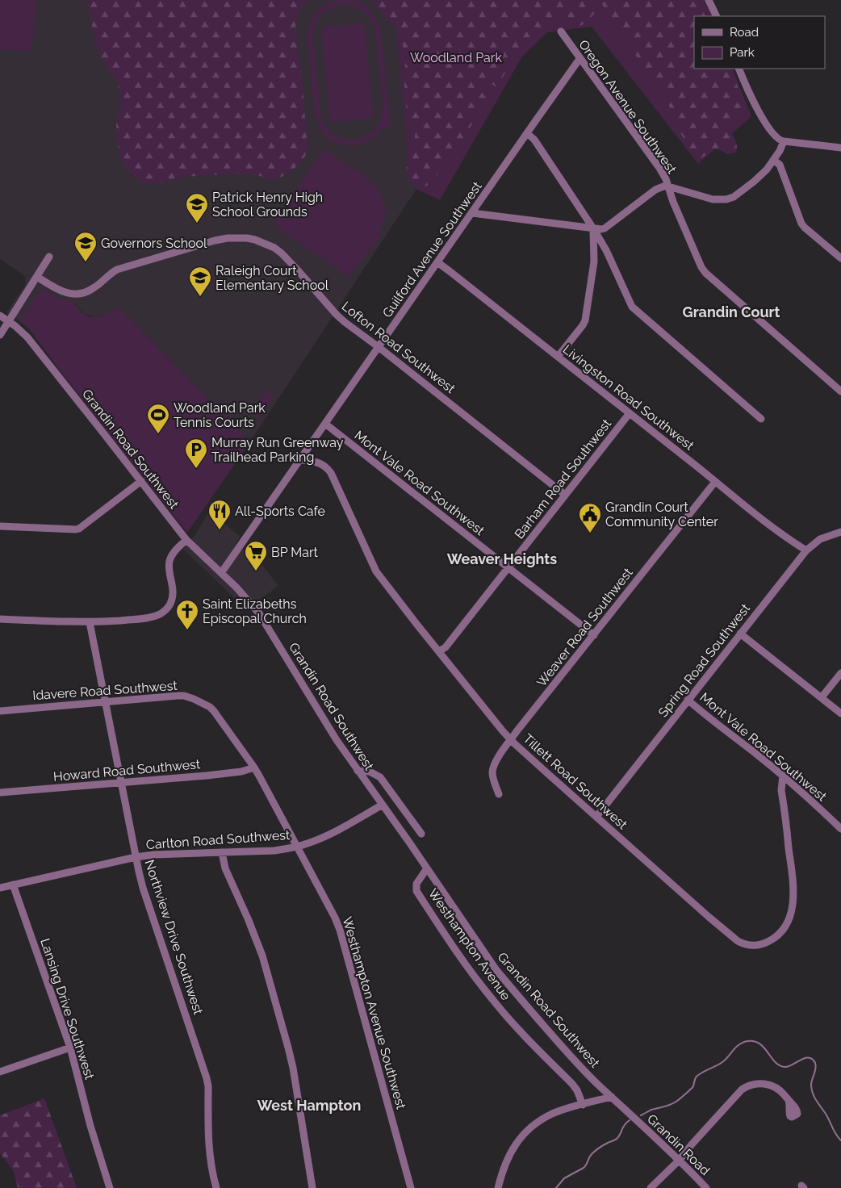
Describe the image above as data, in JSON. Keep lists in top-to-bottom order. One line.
{"streets":{"street":["Oregon Avenue Southwest","Guilford Avenue Southwest","Lofton Road Southwest","Livingston Road Southwest","Grandin Road Southwest","Barham Road Southwest","Mont Vale Road Southwest","Weaver Road Southwest","Spring Road Southwest","Idavere Road Southwest","Howard Road Southwest","Tillett Road Southwest","Carlton Road Southwest","Northview Drive Southwest","Westhampton Avenue","Lansing Drive Southwest","Westhampton Avenue Southwest","Grandin Road"]},"crossings":[["Oregon Avenue Southwest","Guilford Avenue Southwest"],["Guilford Avenue Southwest","Lofton Road Southwest"],["Guilford Avenue Southwest","Livingston Road Southwest"],["Guilford Avenue Southwest","Grandin Road Southwest"],["Guilford Avenue Southwest","Mont Vale Road Southwest"],["Guilford Avenue Southwest","Tillett Road Southwest"],["Lofton Road Southwest","Barham Road Southwest"],["Livingston Road Southwest","Barham Road Southwest"],["Livingston Road Southwest","Weaver Road Southwest"],["Livingston Road Southwest","Spring Road Southwest"],["Grandin Road Southwest","Carlton Road Southwest"],["Grandin Road Southwest","Westhampton Avenue"],["Grandin Road Southwest","Grandin Road"],["Barham Road Southwest","Mont Vale Road Southwest"],["Barham Road Southwest","Tillett Road Southwest"],["Mont Vale Road Southwest","Weaver Road Southwest"],["Mont Vale Road Southwest","Spring Road Southwest"],["Mont Vale Road Southwest","Tillett Road Southwest"],["Weaver Road Southwest","Tillett Road Southwest"],["Spring Road Southwest","Tillett Road Southwest"],["Idavere Road Southwest","Northview Drive Southwest"],["Idavere Road Southwest","Westhampton Avenue Southwest"],["Howard Road Southwest","Northview Drive Southwest"],["Howard Road Southwest","Westhampton Avenue Southwest"],["Carlton Road Southwest","Northview Drive Southwest"],["Carlton Road Southwest","Lansing Drive Southwest"],["Carlton Road Southwest","Westhampton Avenue Southwest"]],"districts":["Grandin Court","Weaver Heights","West Hampton"],"parks":["Woodland Park"],"places":{"school or university":["Patrick Henry High School Grounds","Governors School","Raleigh Court Elementary School"],"sports":["Woodland Park Tennis Courts"],"parking":["Murray Run Greenway Trailhead Parking"],"restaurant":["All-Sports Cafe"],"public building":["Grandin Court Community Center"],"supermarket":["BP Mart"],"church":["Saint Elizabeths Episcopal Church"]},"legend":["Road","Park"]}
